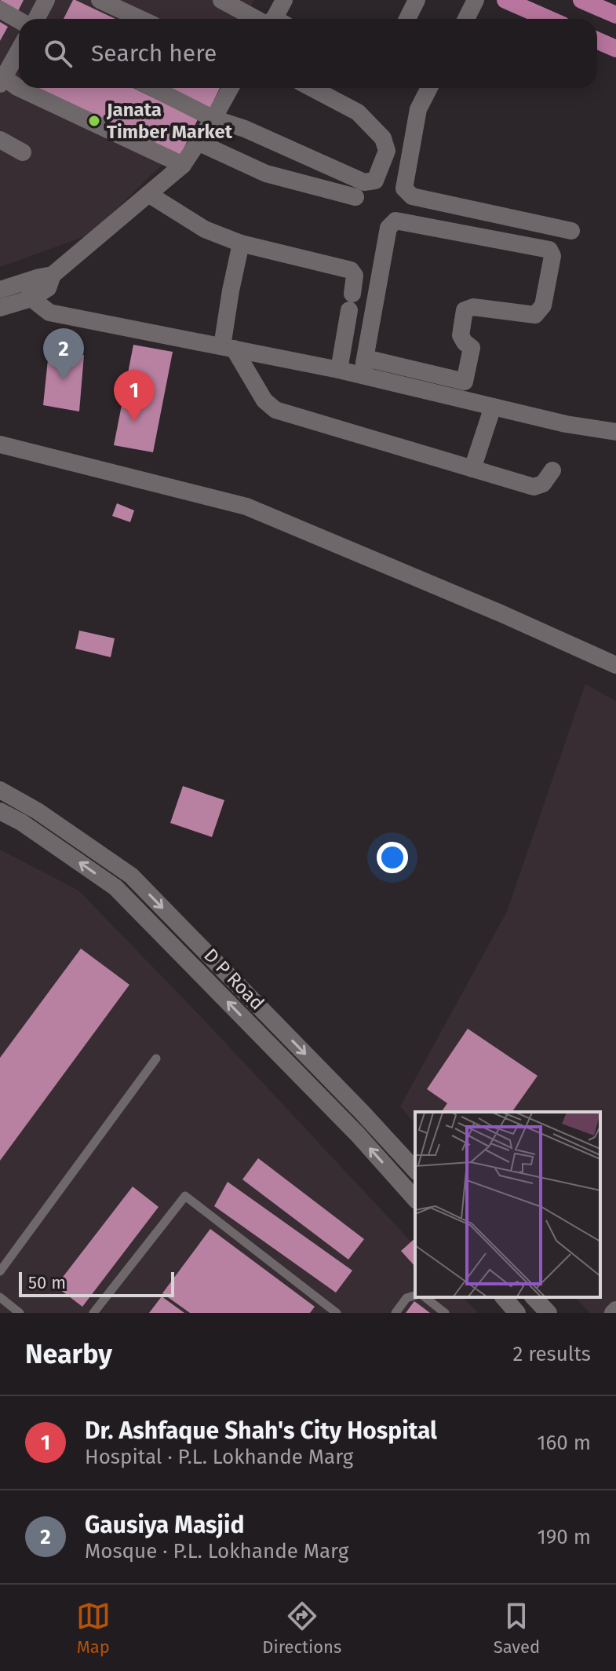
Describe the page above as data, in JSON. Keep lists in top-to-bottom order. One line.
{"streets":{"street":["D P Road"]},"places":["Janata Timber Market"],"scale_bar":"50 m","page":{"search":"Search here","pins":["2","1"],"scale":"50 m","heading":["Nearby","2 results"],"list":[{"mark":"1","name":"Dr. Ashfaque Shah's City Hospital","note":"Hospital · P.L. Lokhande Marg","value":"160 m"},{"mark":"2","name":"Gausiya Masjid","note":"Mosque · P.L. Lokhande Marg","value":"190 m"}],"nav":["Map","Directions","Saved"]}}
